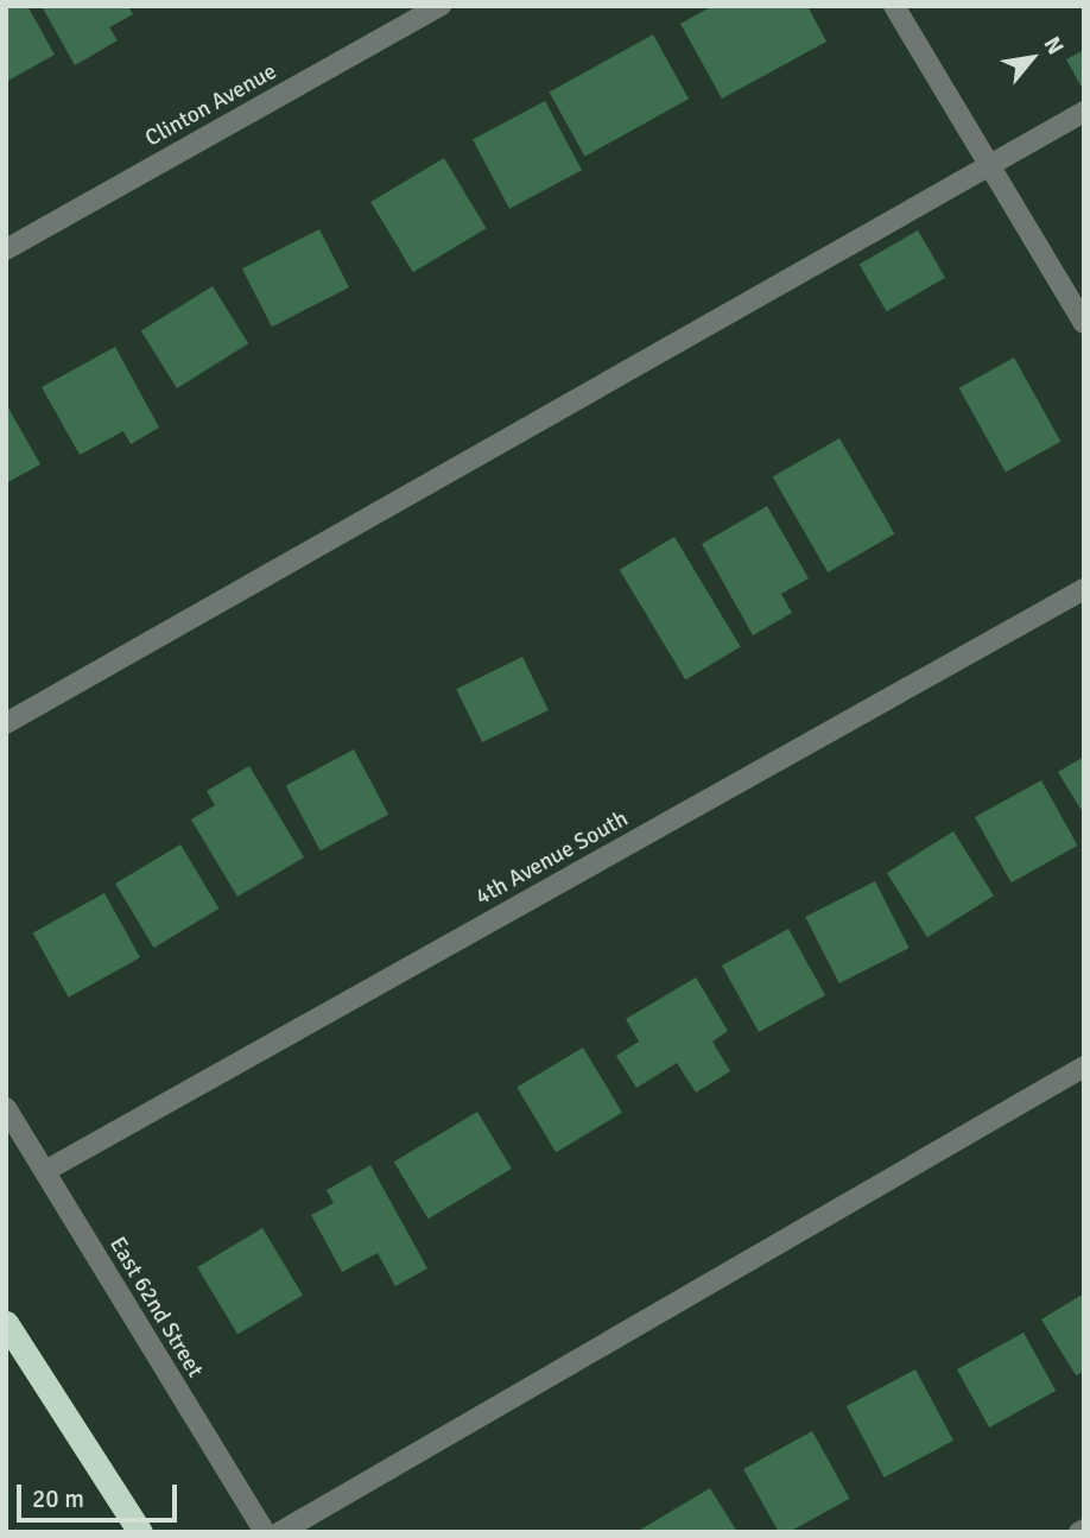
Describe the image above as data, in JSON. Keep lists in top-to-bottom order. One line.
{"streets":{"street":["Clinton Avenue","4th Avenue South","East 62nd Street"]},"crossings":[["4th Avenue South","East 62nd Street"]],"scale_bar":"20 m","north":"top right"}
